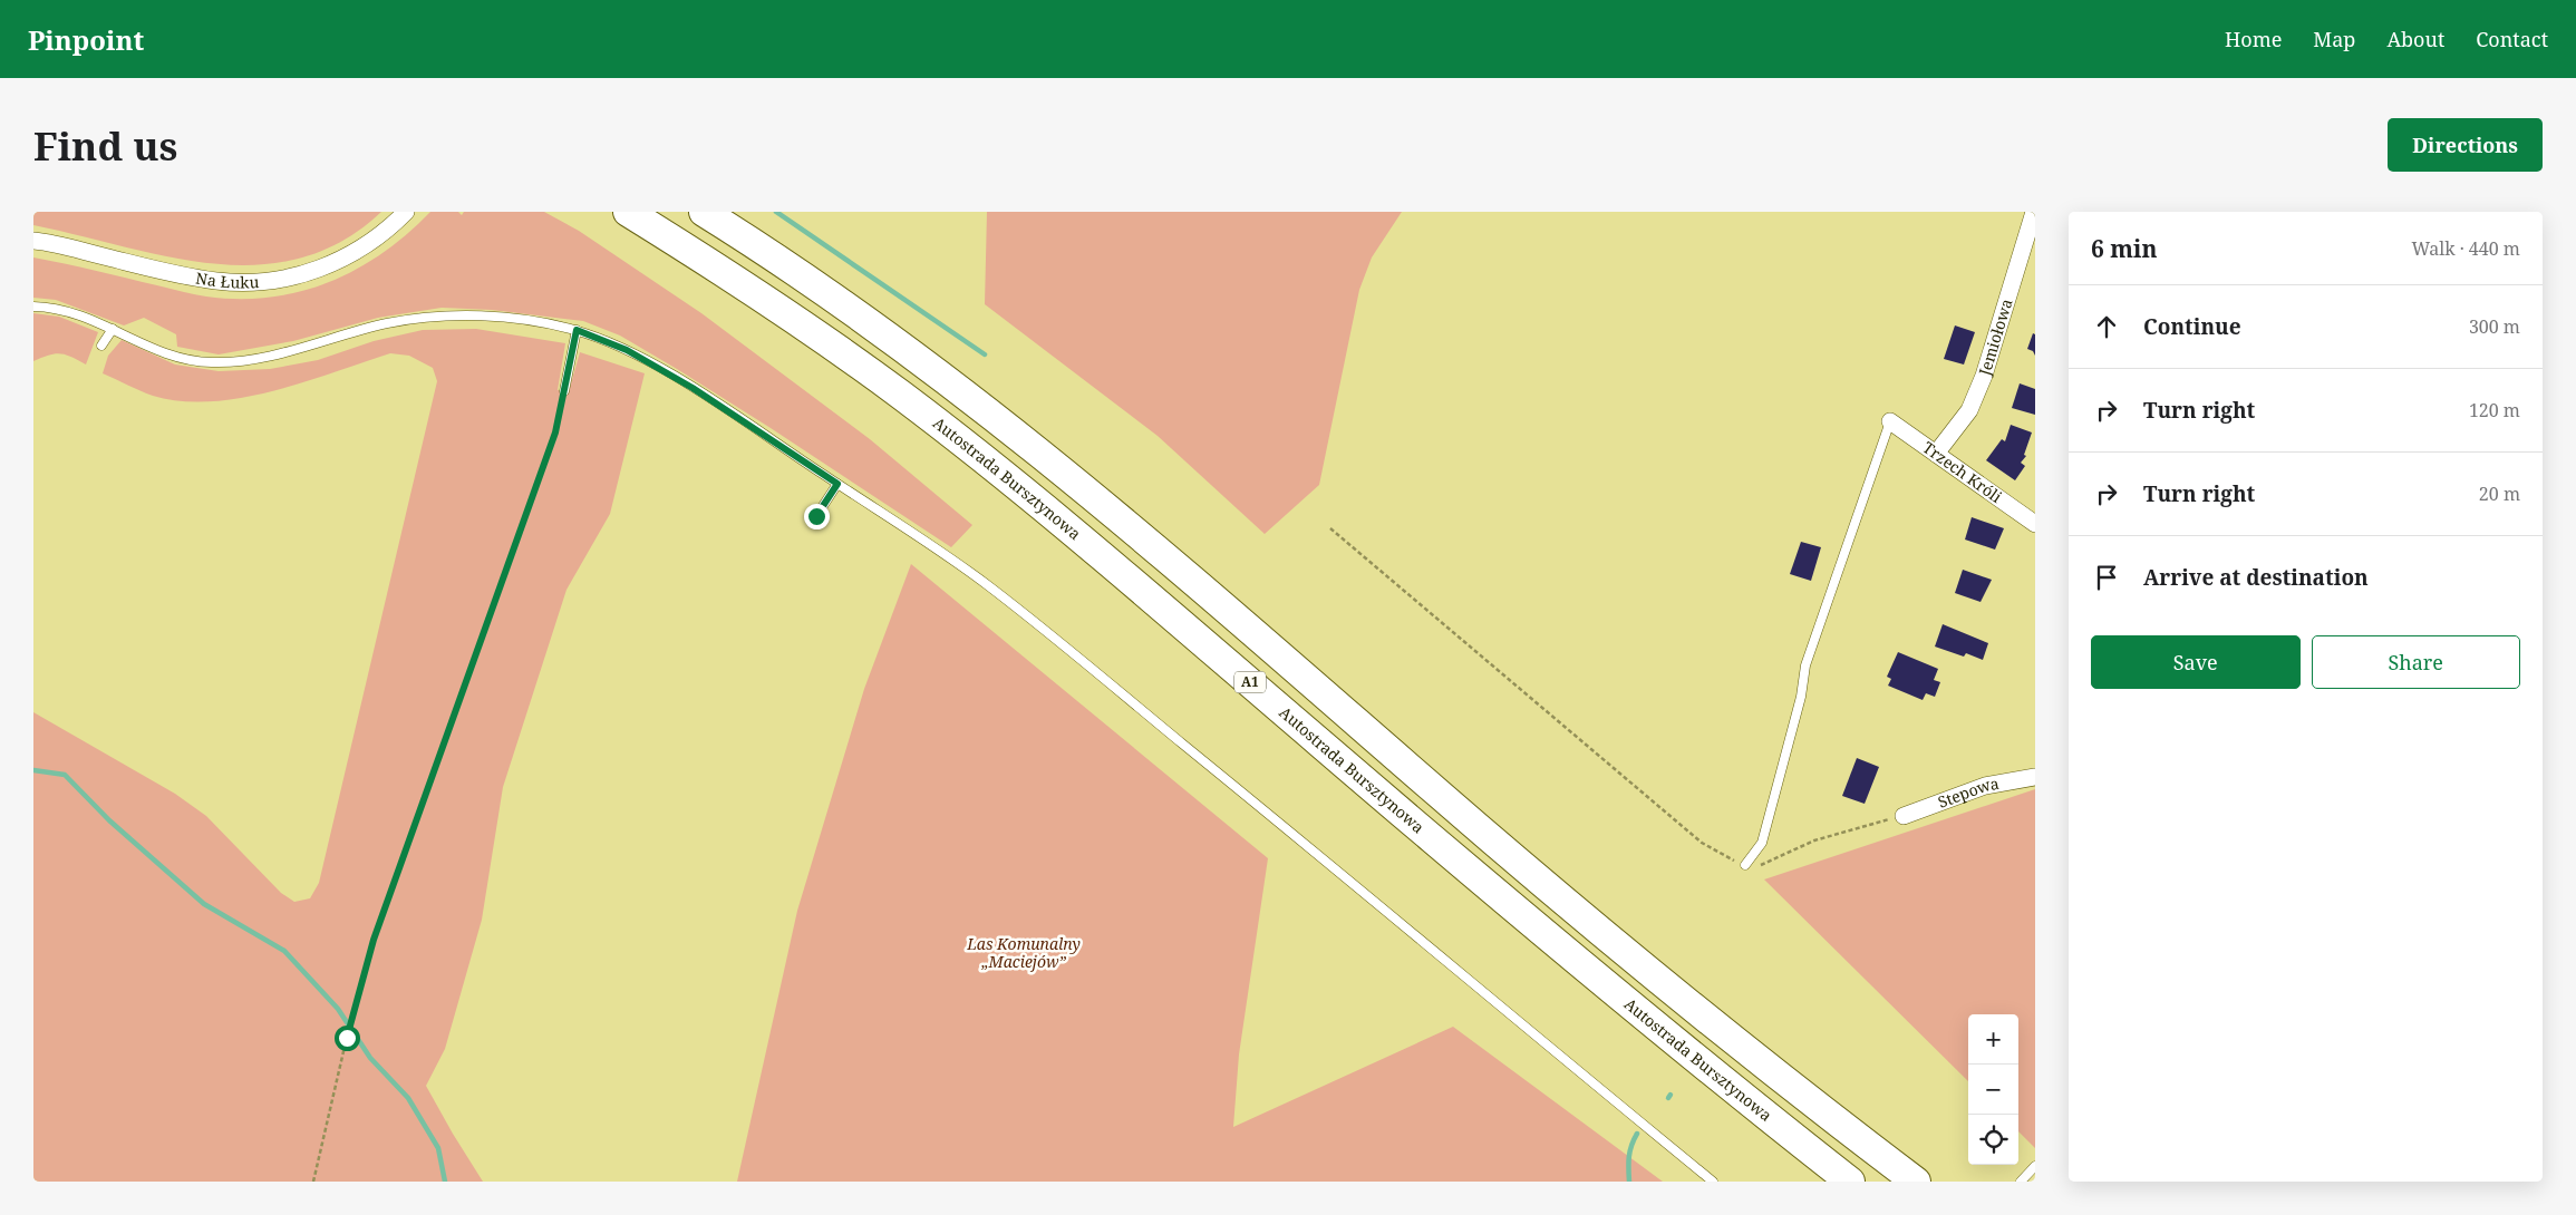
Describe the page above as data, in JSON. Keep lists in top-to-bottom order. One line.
{"streets":{"highway":["Autostrada Bursztynowa","A1"],"street":["Na Łuku","Jemiołowa","Trzech Króli","Stepowa"]},"crossings":[["Jemiołowa","Trzech Króli"]],"parks":["Las Komunalny „Maciejów”"],"page":{"header":"Pinpoint","nav":["Home","Map","About","Contact"],"buttons":["Directions",["Save","Share"]],"title":"Find us","heading":["6 min","Walk · 440 m"],"list":[["Continue","300 m"],["Turn right","120 m"],["Turn right","20 m"],"Arrive at destination"],"map_buttons":["+","−"]}}
